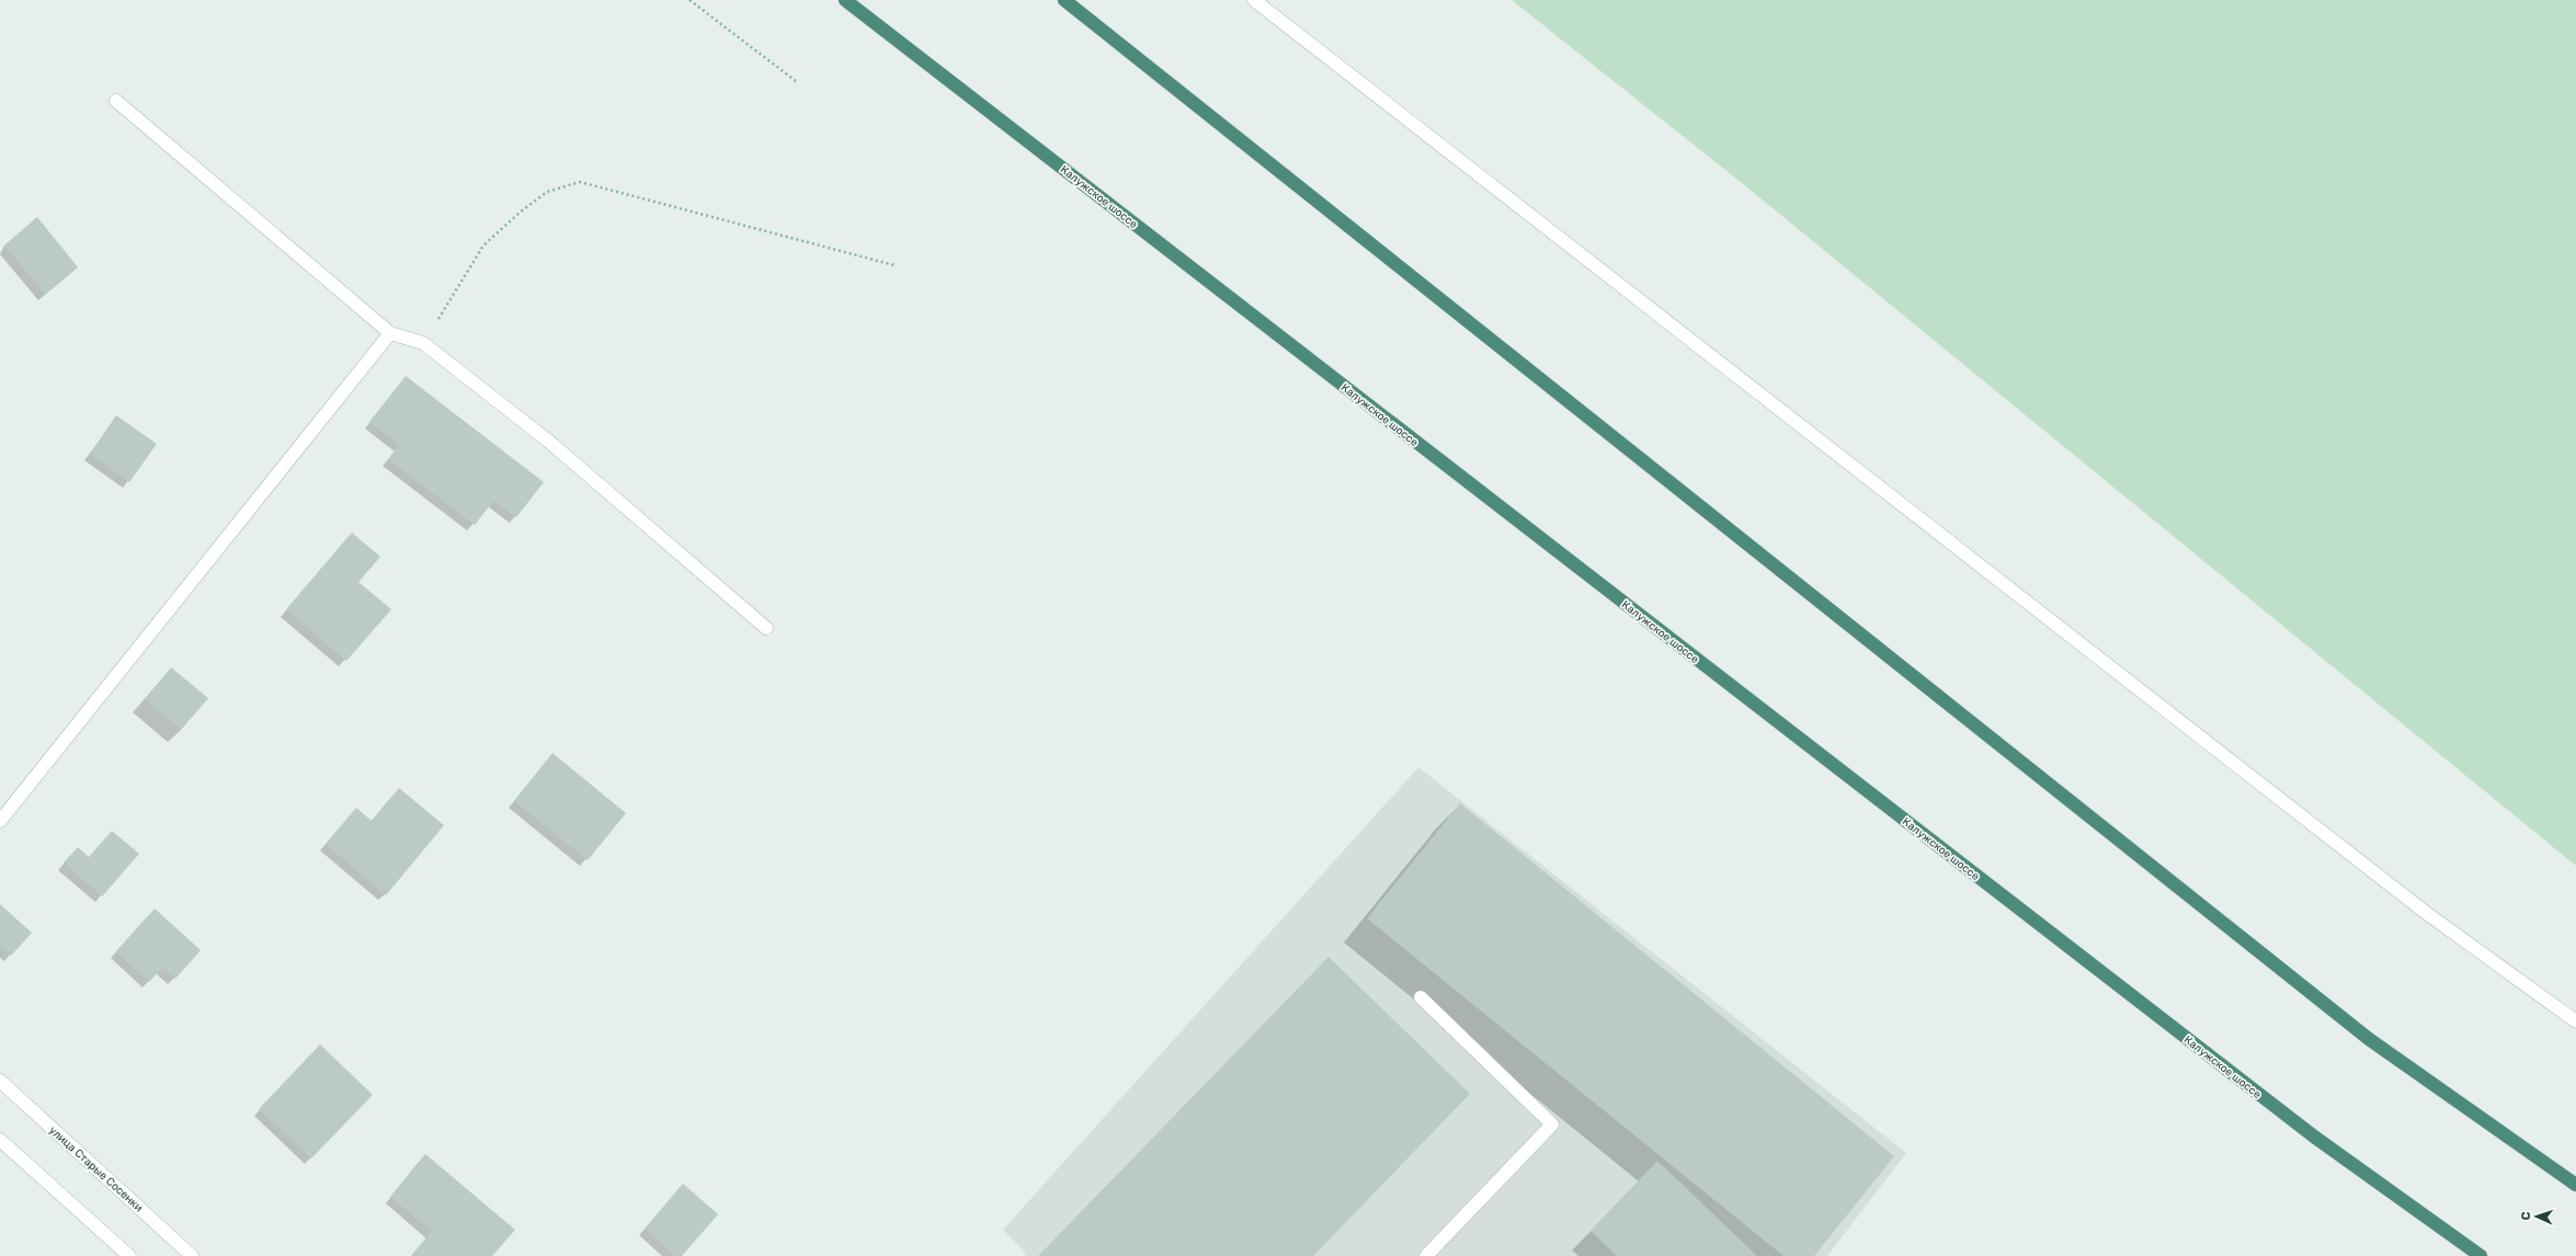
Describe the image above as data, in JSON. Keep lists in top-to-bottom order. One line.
{"streets":{"highway":["Калужское шоссе"],"main road":["улица Старые Сосенки"]},"north":"left"}
